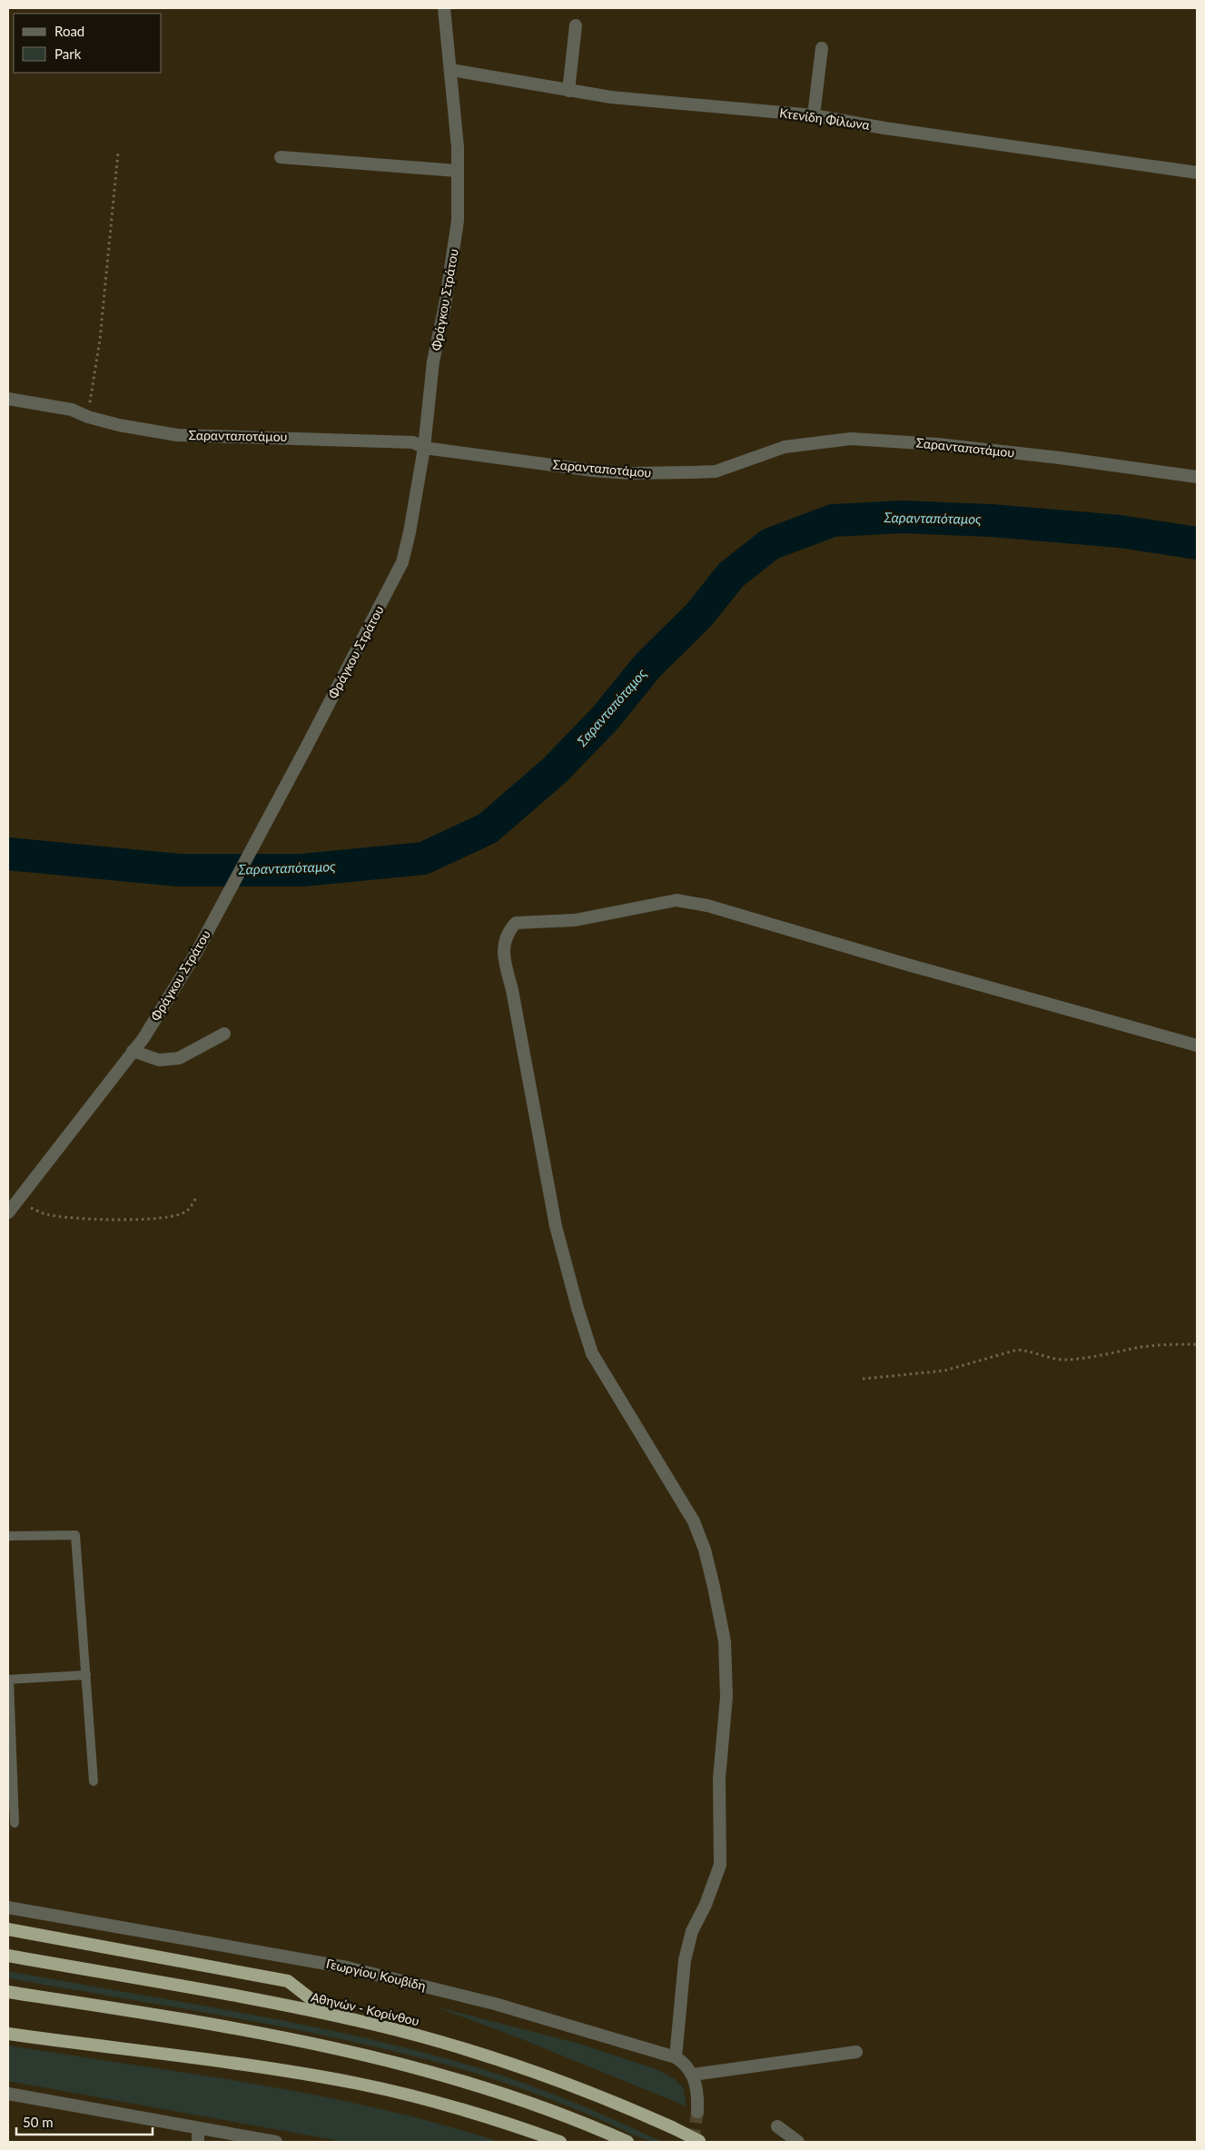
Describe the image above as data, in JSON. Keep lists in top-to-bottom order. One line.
{"streets":{"highway":["Αθηνών - Κορίνθου"],"street":["Κτενίδη Φίλωνα","Φράγκου Στράτου","Σαρανταποτάμου","Γεωργίου Κουβίδη"]},"crossings":[["Κτενίδη Φίλωνα","Φράγκου Στράτου"],["Φράγκου Στράτου","Σαρανταποτάμου"]],"water":["Σαρανταπόταμος"],"legend":["Road","Park"],"scale_bar":"50 m"}
